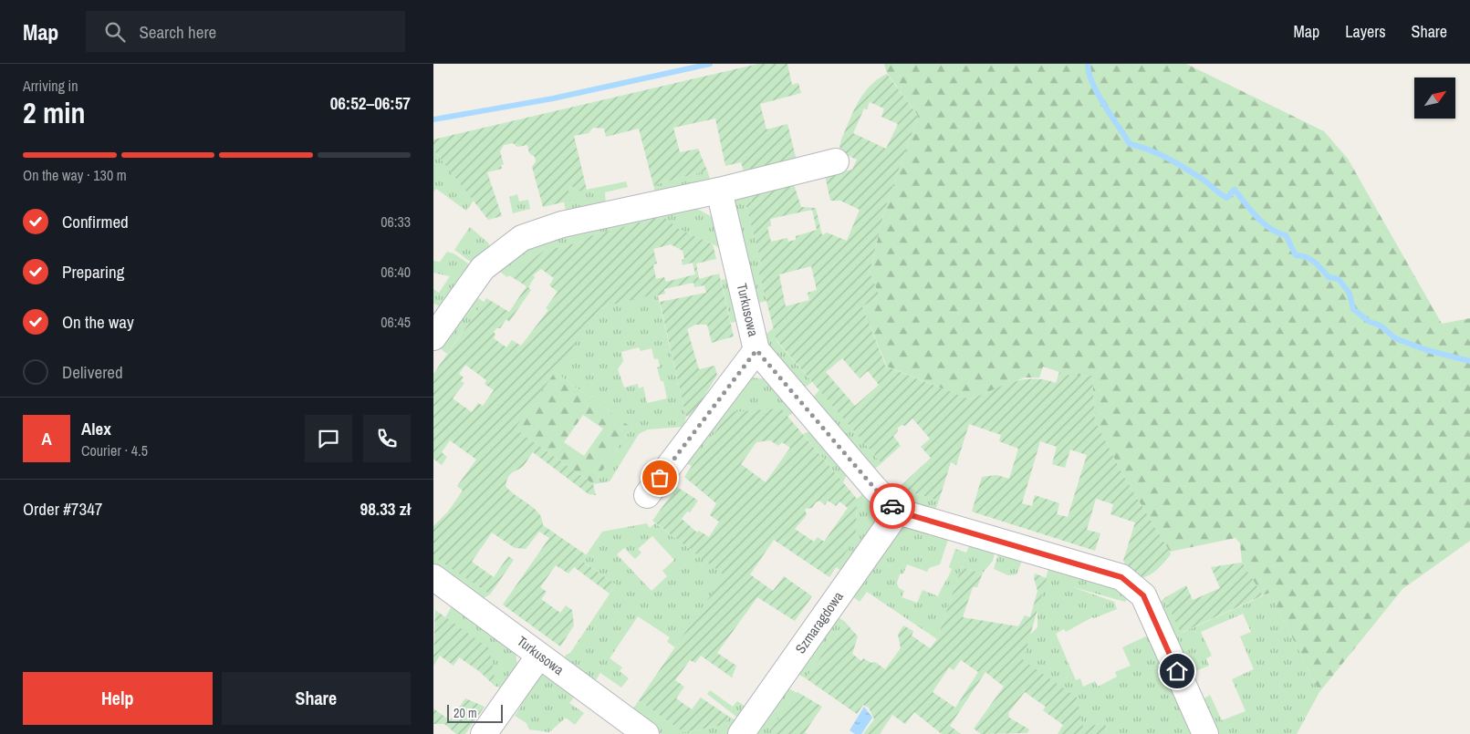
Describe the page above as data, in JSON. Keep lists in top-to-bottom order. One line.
{"streets":{"street":["Turkusowa","Szmaragdowa"]},"crossings":[["Turkusowa","Szmaragdowa"]],"scale_bar":"20 m","north":"top right","page":{"header":"Map","search":"Search here","nav":["Map","Layers","Share"],"heading":["2 min","Arriving in","06:52–06:57"],"panel":["Alex","Courier · 4.5","Order #7347","98.33 zł"],"bar":"On the way · 130 m","list":[["Confirmed","06:33"],["Preparing","06:40"],["On the way","06:45"],"Delivered"],"round":"A","buttons":["Help","Share"],"scale":"20 m"}}
